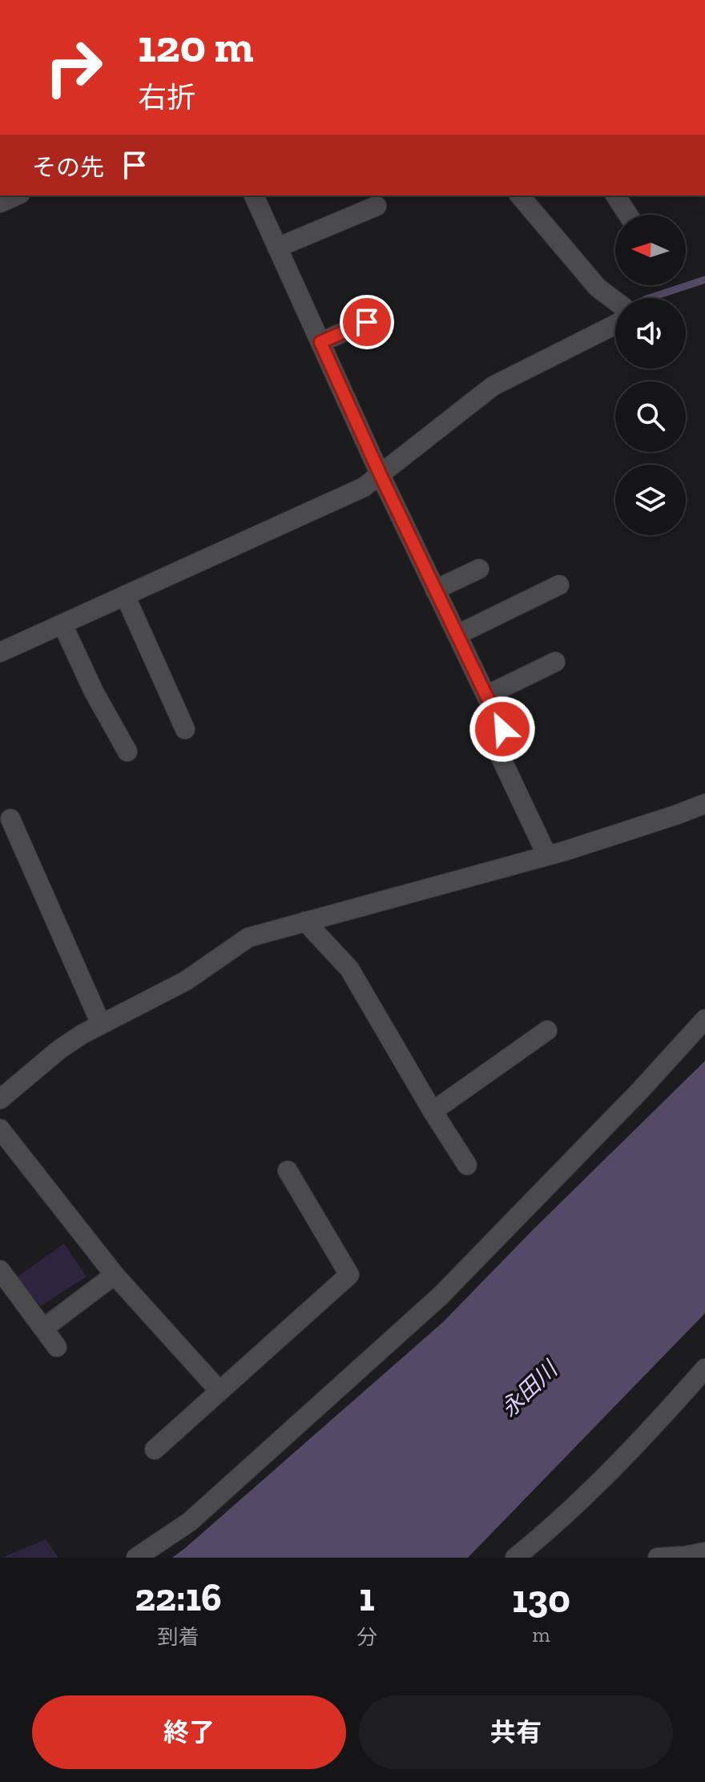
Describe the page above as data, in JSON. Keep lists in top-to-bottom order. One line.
{"water":["永田川"],"north":"left","page":{"turn":["120 m","右折"],"then":"その先","eta":["22:16","到着","1","分","130","m"],"buttons":["終了","共有"]}}
